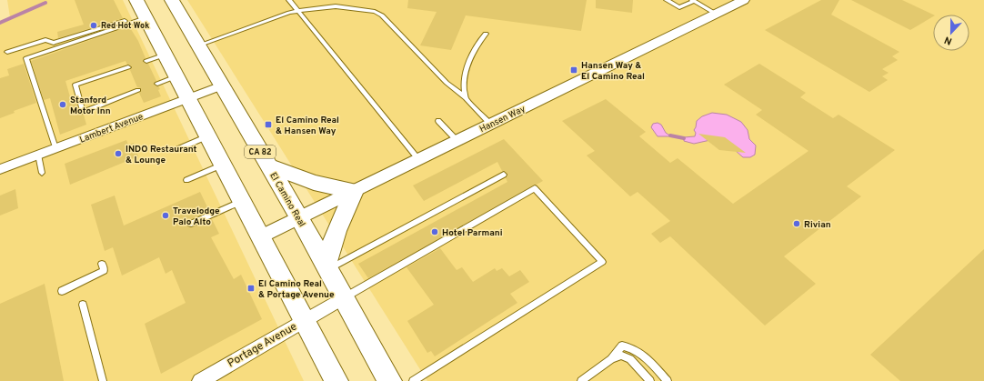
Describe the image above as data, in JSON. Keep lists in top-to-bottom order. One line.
{"streets":{"main road":["CA 82","El Camino Real"],"street":["Hansen Way","Lambert Avenue","Portage Avenue"]},"crossings":[["Hansen Way","El Camino Real"],["Lambert Avenue","El Camino Real"],["El Camino Real","Portage Avenue"]],"places":{"other":["Red Hot Wok","Stanford Motor Inn","INDO Restaurant & Lounge","Travelodge Palo Alto","Rivian","Hotel Parmani"],"transit":["Hansen Way & El Camino Real","El Camino Real & Hansen Way","El Camino Real & Portage Avenue"]},"north":"bottom"}
